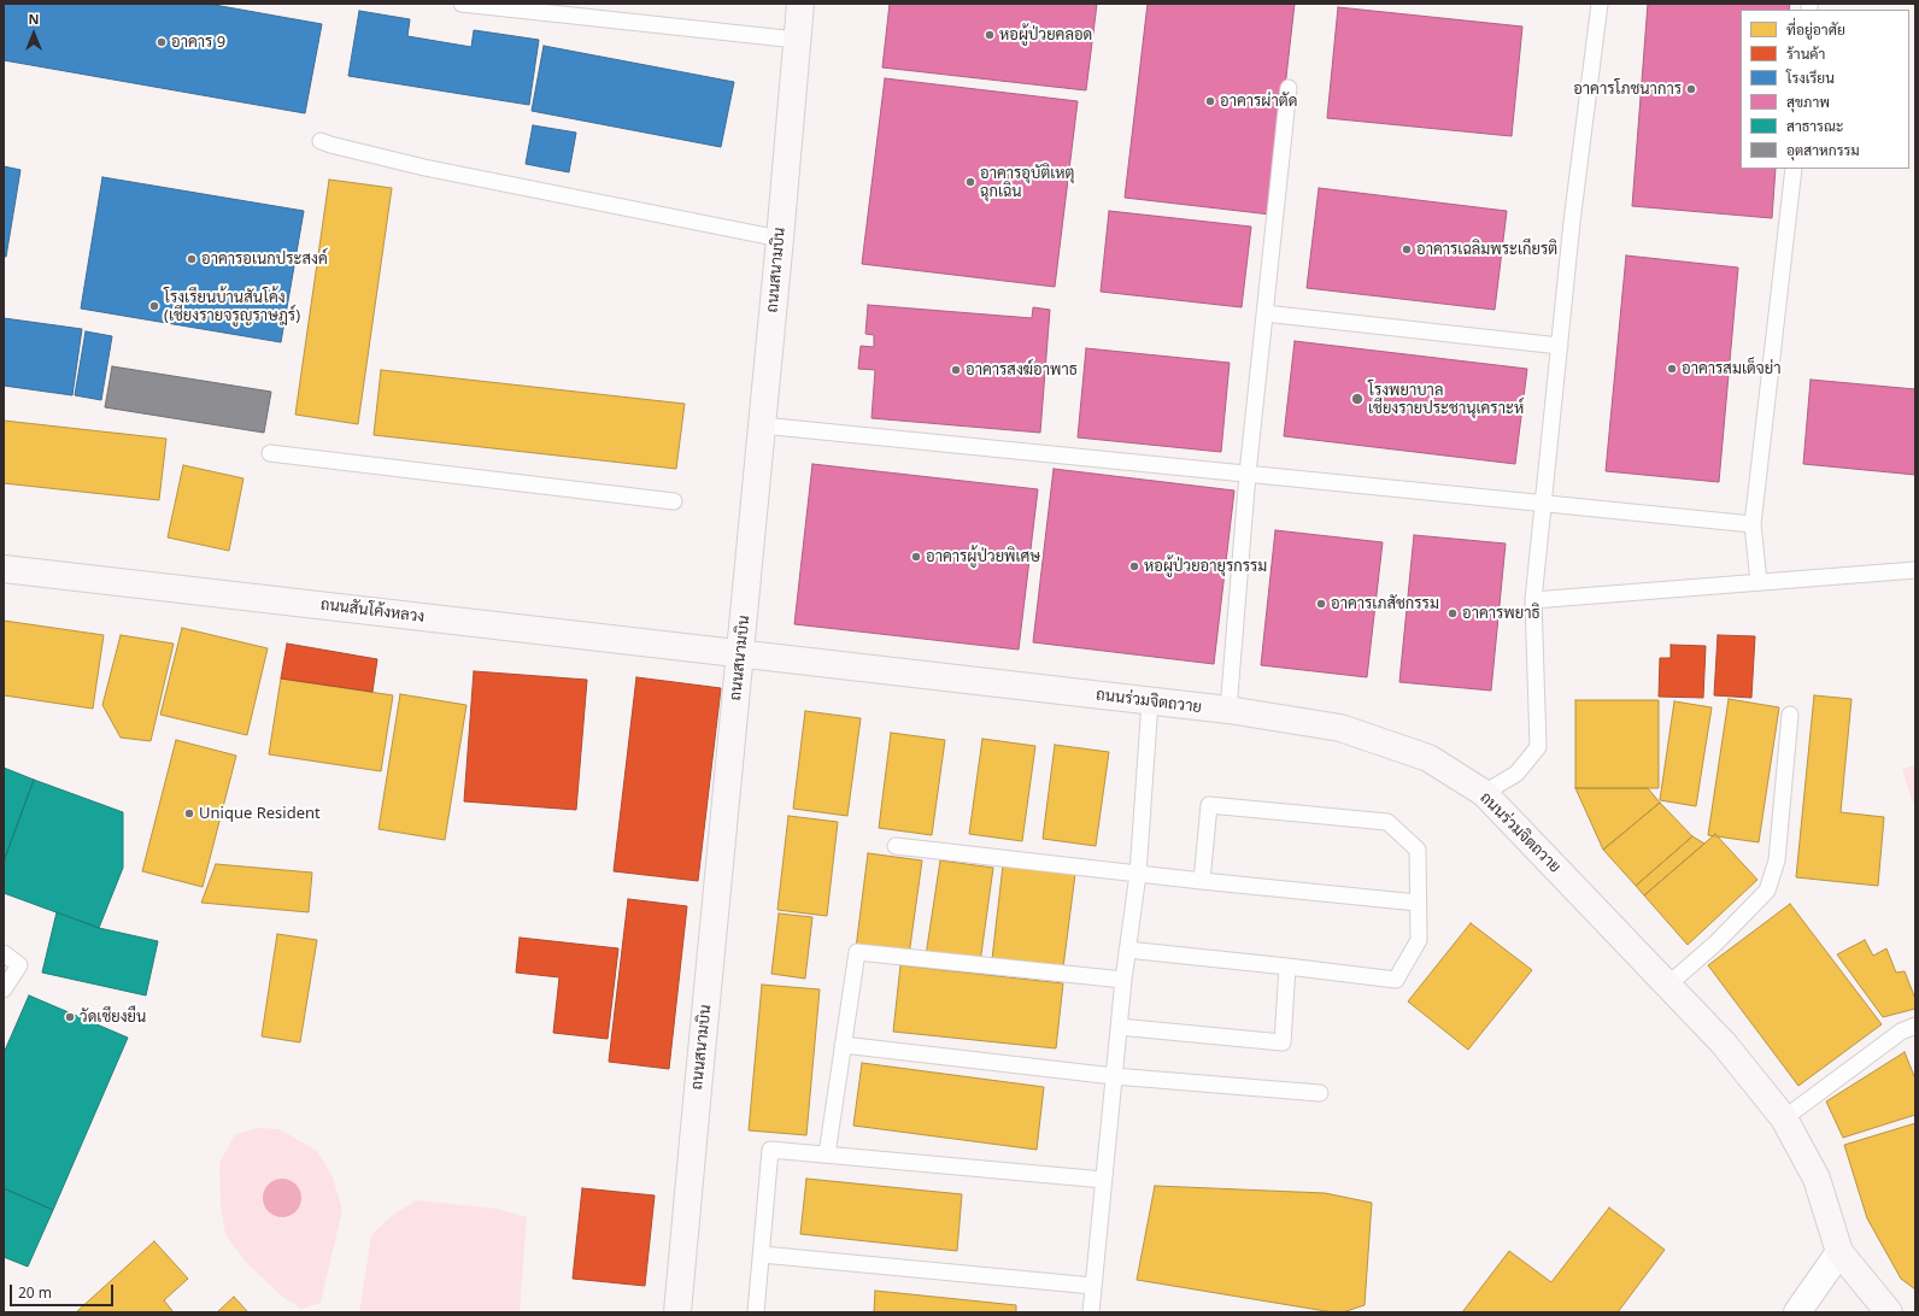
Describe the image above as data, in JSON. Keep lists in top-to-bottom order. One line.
{"streets":{"street":["ถนนสนามบิน","ถนนสันโค้งหลวง","ถนนร่วมจิตถวาย"]},"crossings":[["ถนนสนามบิน","ถนนสันโค้งหลวง"],["ถนนสนามบิน","ถนนร่วมจิตถวาย"],["ถนนสันโค้งหลวง","ถนนร่วมจิตถวาย"]],"places":["หอผู้ป่วยคลอด","อาคาร 9","อาคารโภชนาการ","อาคารผ่าตัด","อาคารอุบัติเหตุ ฉุกเฉิน","อาคารเฉลิมพระเกียรติ","อาคารอเนกประสงค์","โรงเรียนบ้านสันโค้ง (เชียงรายจรูญราษฎร์)","อาคารสมเด็จย่า","อาคารสงฆ์อาพาธ","โรงพยาบาล เชียงรายประชานุเคราะห์","อาคารผู้ป่วยพิเศษ","หอผู้ป่วยอายุรกรรม","อาคารเภสัชกรรม","อาคารพยาธิ","Unique Resident","วัดเชียงยืน"],"legend":["ที่อยู่อาศัย","ร้านค้า","โรงเรียน","สุขภาพ","สาธารณะ","อุตสาหกรรม"],"scale_bar":"20 m","north":"top"}
